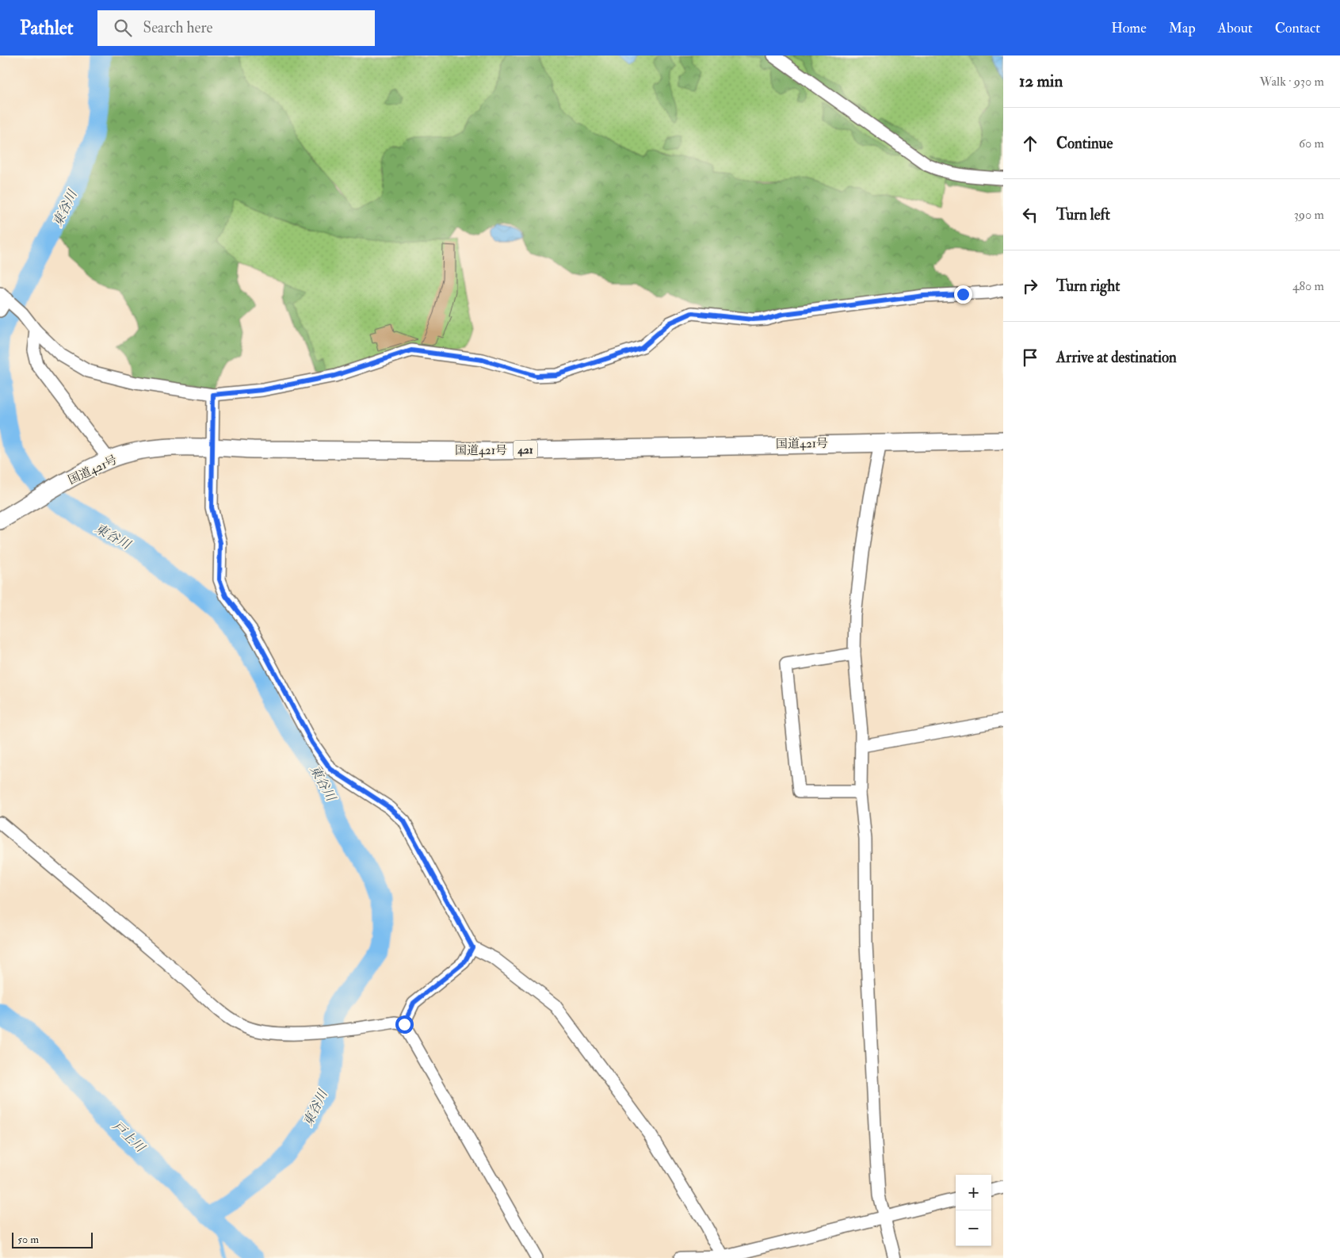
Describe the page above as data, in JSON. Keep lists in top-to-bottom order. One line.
{"streets":{"highway":["国道421号","421"]},"water":["東谷川","戸上川"],"scale_bar":"50 m","page":{"header":"Pathlet","search":"Search here","nav":["Home","Map","About","Contact"],"heading":["12 min","Walk · 930 m"],"list":[["Continue","60 m"],["Turn left","390 m"],["Turn right","480 m"],"Arrive at destination"],"map_buttons":["+","−"],"scale":"50 m"}}
